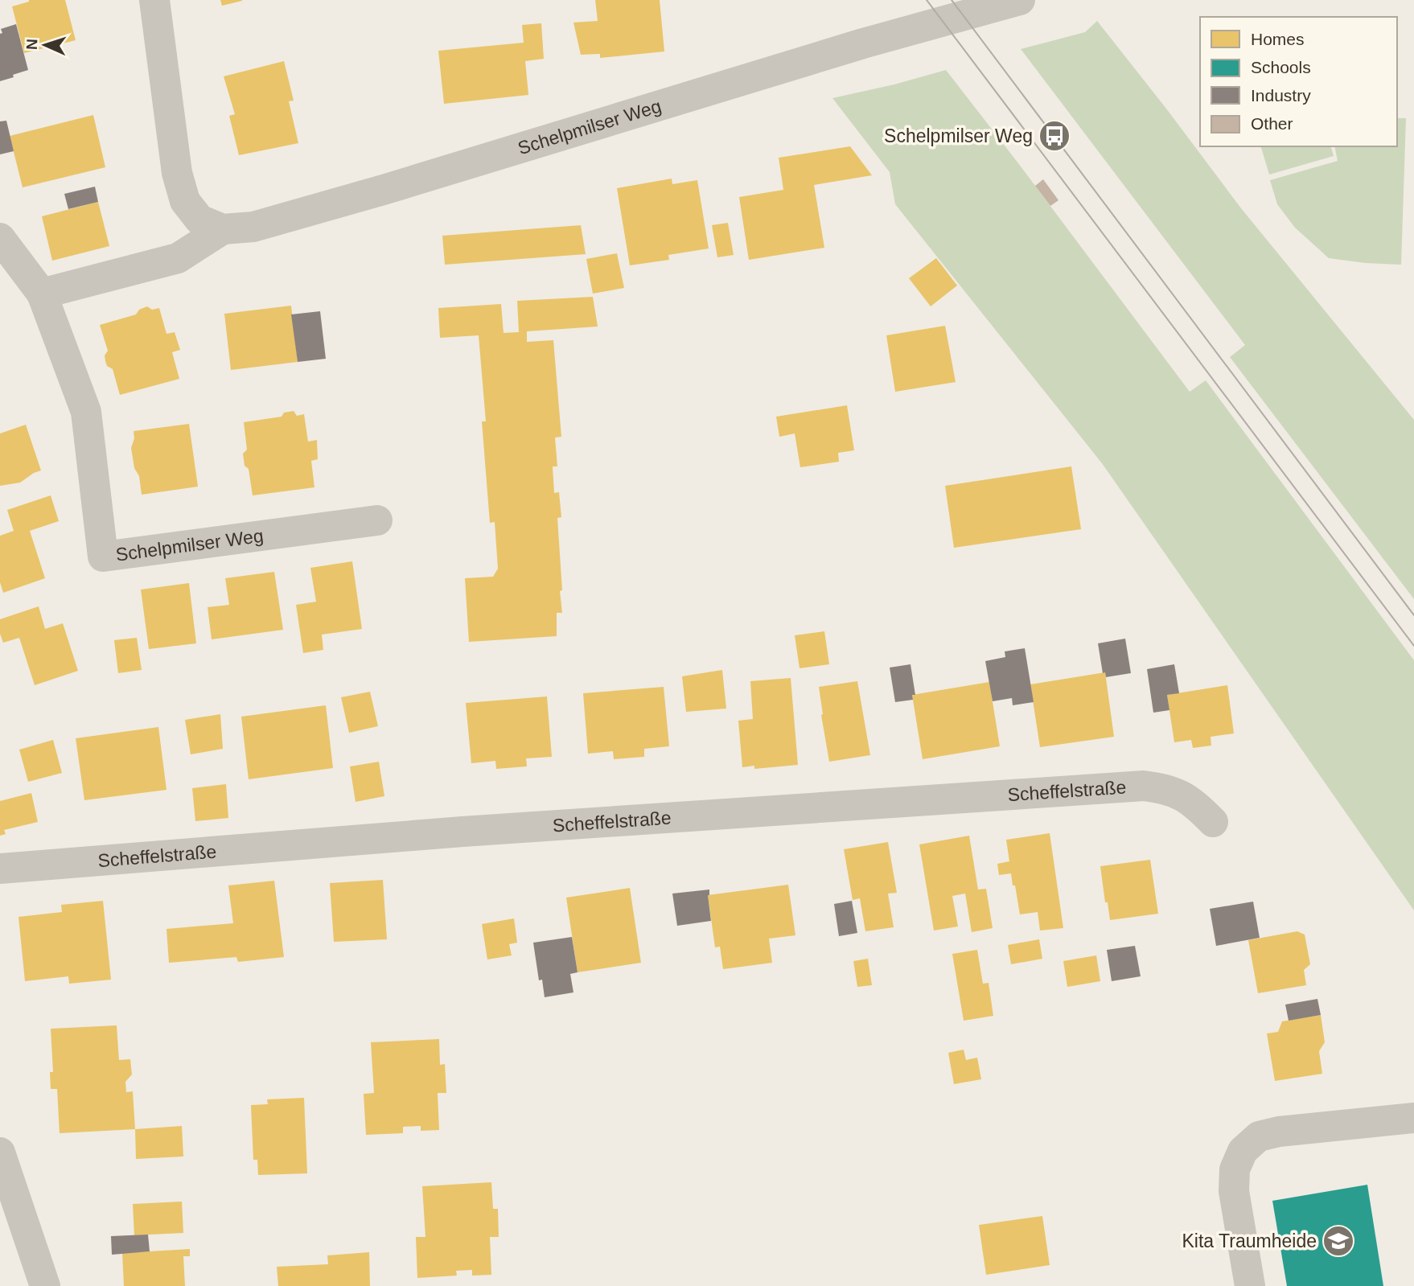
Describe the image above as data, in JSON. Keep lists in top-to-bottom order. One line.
{"streets":{"street":["Schelpmilser Weg","Scheffelstraße"]},"places":{"bus stop":["Schelpmilser Weg"],"school or university":["Kita Traumheide"]},"legend":["Homes","Schools","Industry","Other"],"north":"left"}
